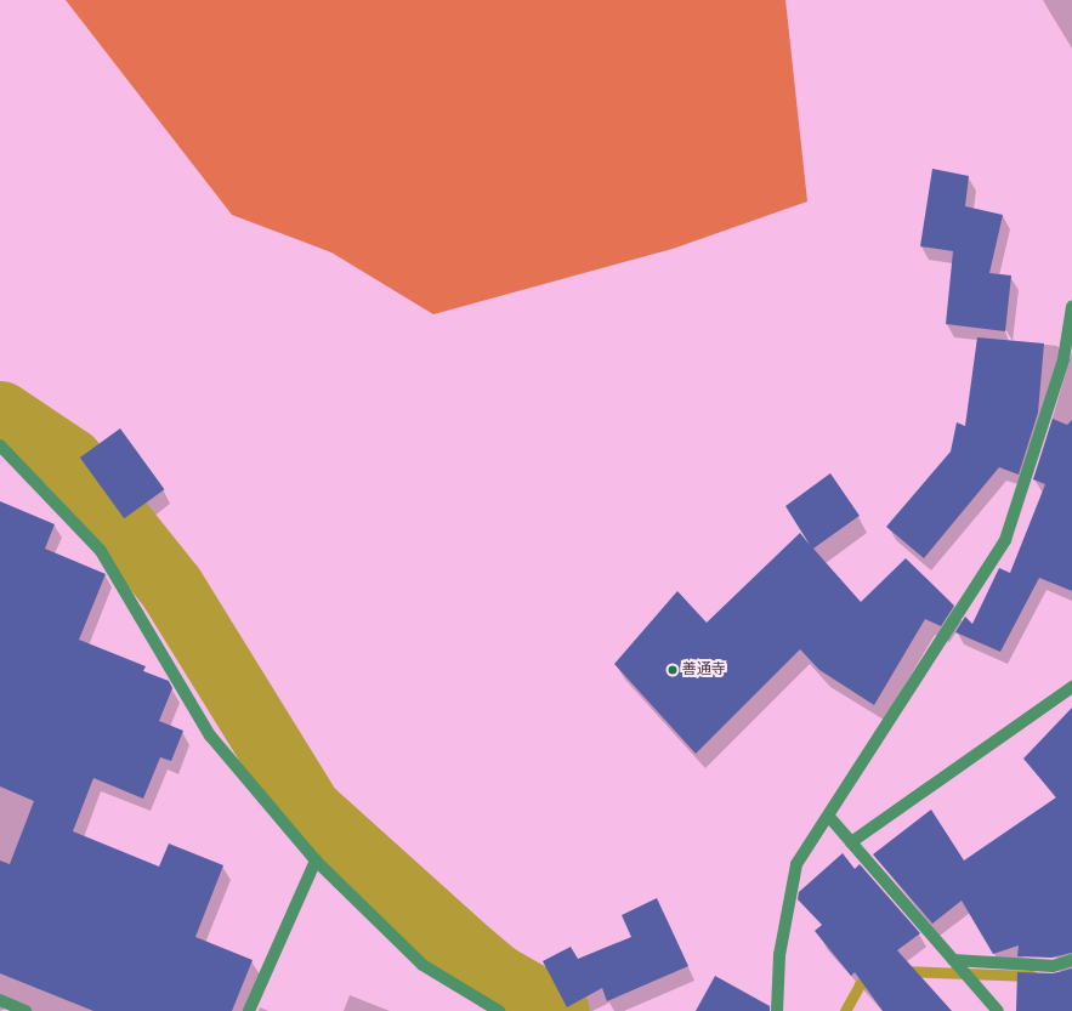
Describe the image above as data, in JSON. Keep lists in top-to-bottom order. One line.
{"places":["善通寺"]}
